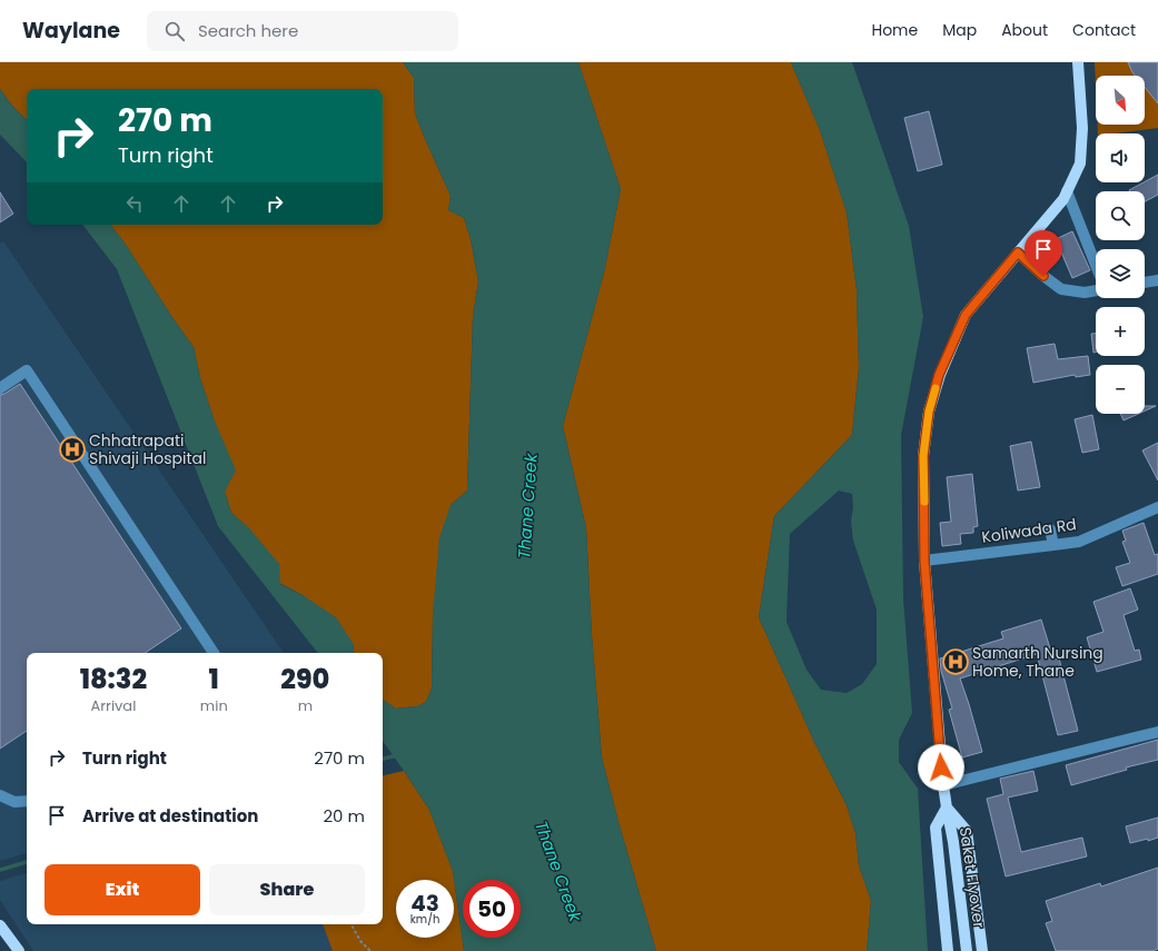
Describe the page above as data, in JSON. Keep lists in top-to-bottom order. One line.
{"streets":{"main road":["Saket Flyover"],"street":["Koliwada Rd"]},"crossings":[["Koliwada Rd","Saket Flyover"]],"water":["Thane Creek"],"places":{"hospital":["Chhatrapati Shivaji Hospital","Samarth Nursing Home, Thane"]},"north":"bottom right","page":{"header":"Waylane","search":"Search here","nav":["Home","Map","About","Contact"],"map_buttons":["+","−"],"turn":["270 m","Turn right"],"eta":["18:32","Arrival","1","min","290","m"],"list":[{"name":"Turn right","value":"270 m"},{"name":"Arrive at destination","value":"20 m"}],"buttons":["Exit","Share"],"speed":"43 km/h","limit":"50"}}
